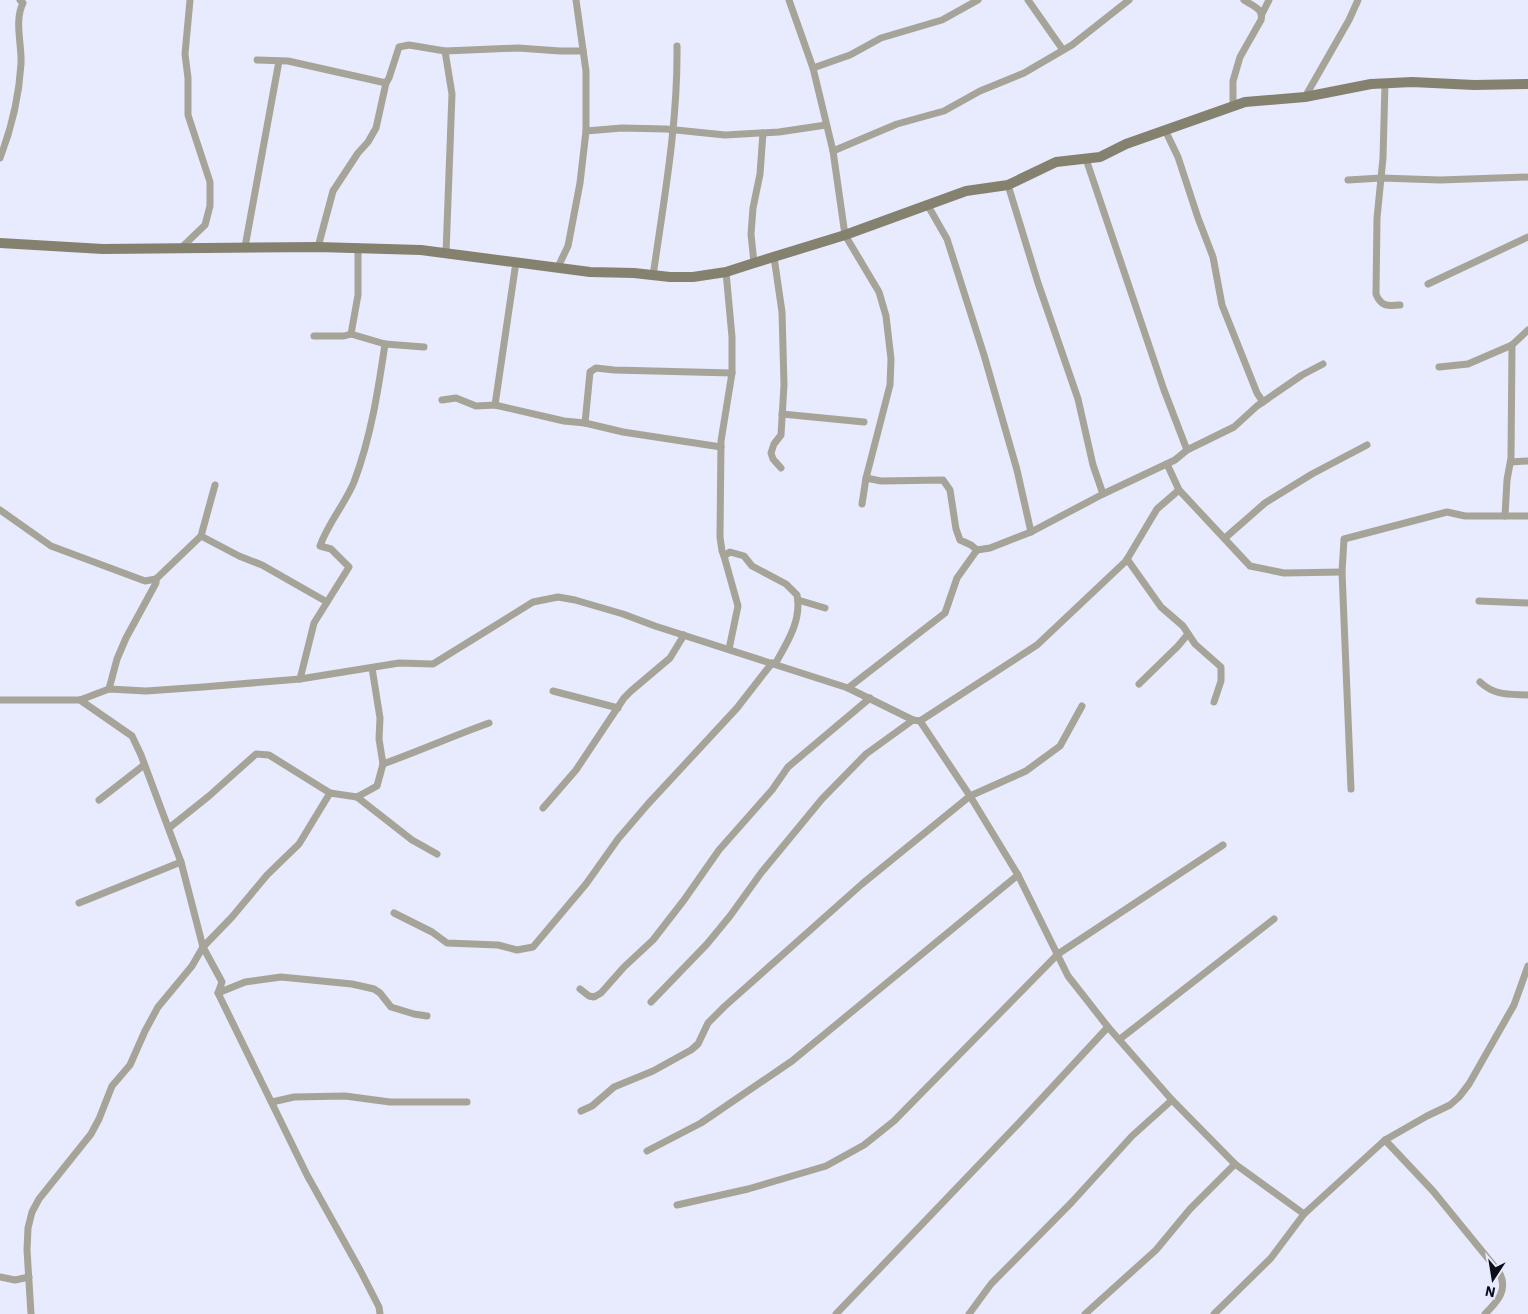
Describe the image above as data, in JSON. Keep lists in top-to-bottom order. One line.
{"north":"bottom"}
